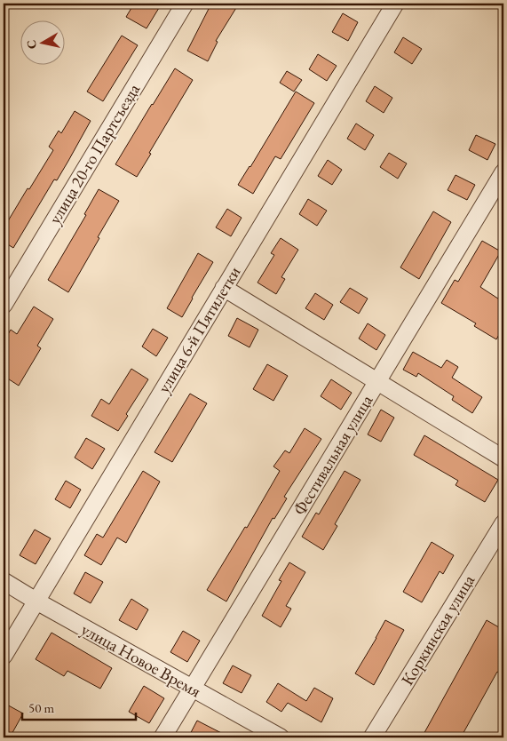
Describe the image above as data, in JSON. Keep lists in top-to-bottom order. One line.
{"streets":{"street":["улица 20-го Партсъезда","улица 6-й Пятилетки","Фестивальная улица","Коркинская улица","улица Новое Время"]},"crossings":[["улица 6-й Пятилетки","улица Новое Время"],["Фестивальная улица","улица Новое Время"]],"scale_bar":"50 m","north":"left"}
